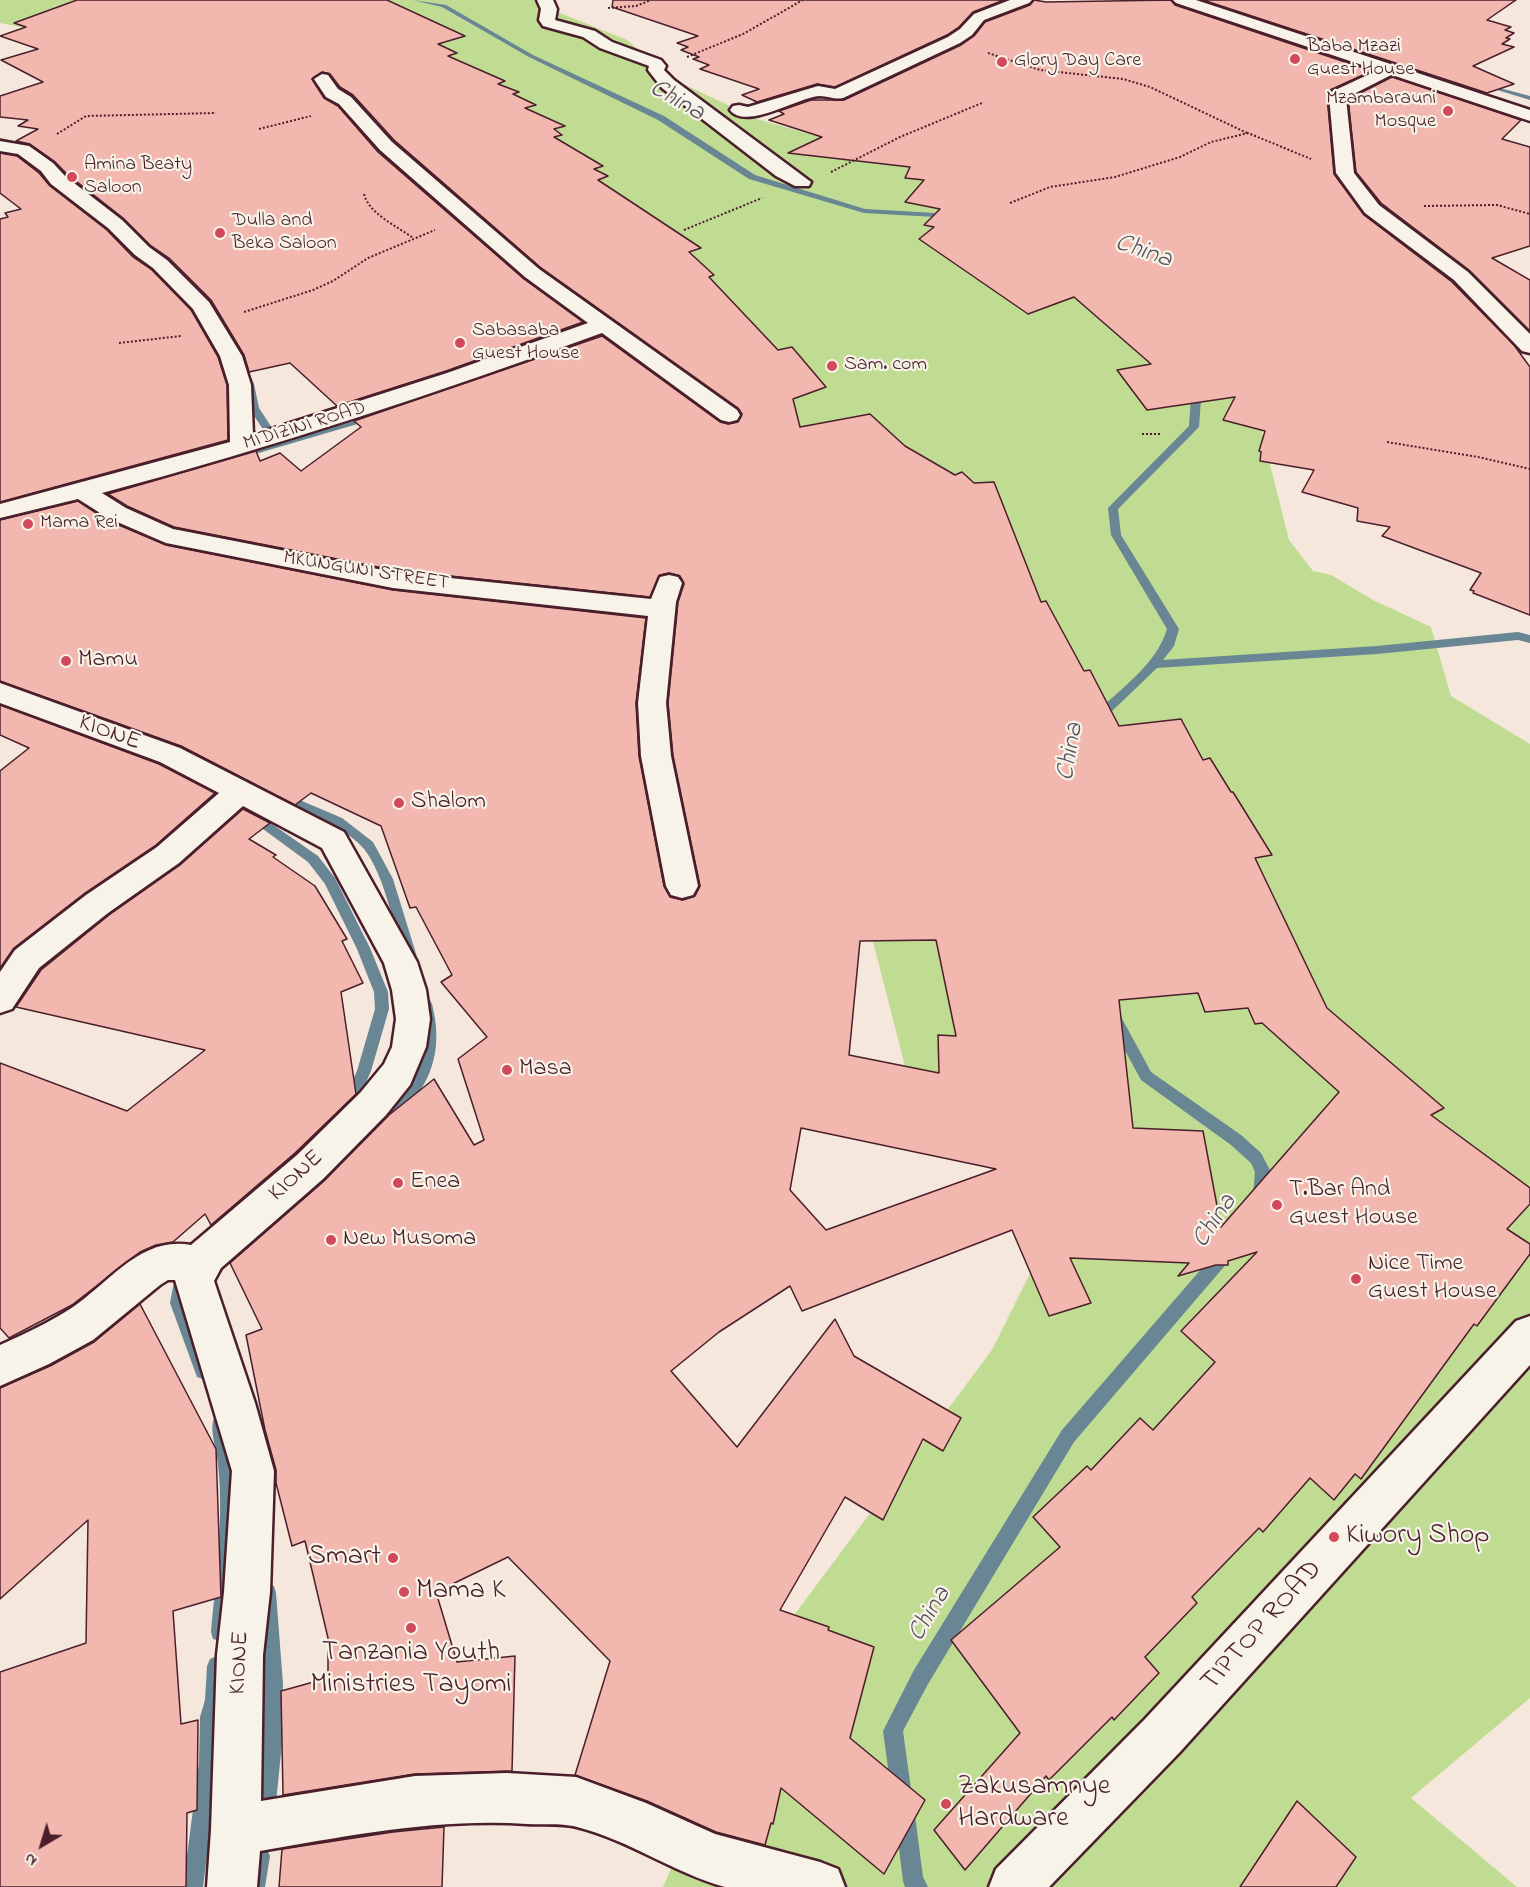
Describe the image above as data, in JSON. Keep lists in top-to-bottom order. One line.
{"streets":{"street":["MIDIZINI ROAD","MKUNGUNI STREET","KIONE","TIPTOP ROAD"]},"crossings":[["MIDIZINI ROAD","MKUNGUNI STREET"]],"water":["China"],"places":["Baba Mzazi Guest House","Glory Day Care","Mzambarauni Mosque","Amina Beaty Saloon","Dulla and Beka Saloon","Sabasaba Guest House","Sam. com","Mama Rei","Mamu","Shalom","Masa","Enea","T.Bar And Guest House","New Musoma","Nice Time Guest House","Kiwory Shop","Smart","Mama K","Tanzania Youth Ministries Tayomi","Zakusamnye Hardware"],"north":"bottom left"}
